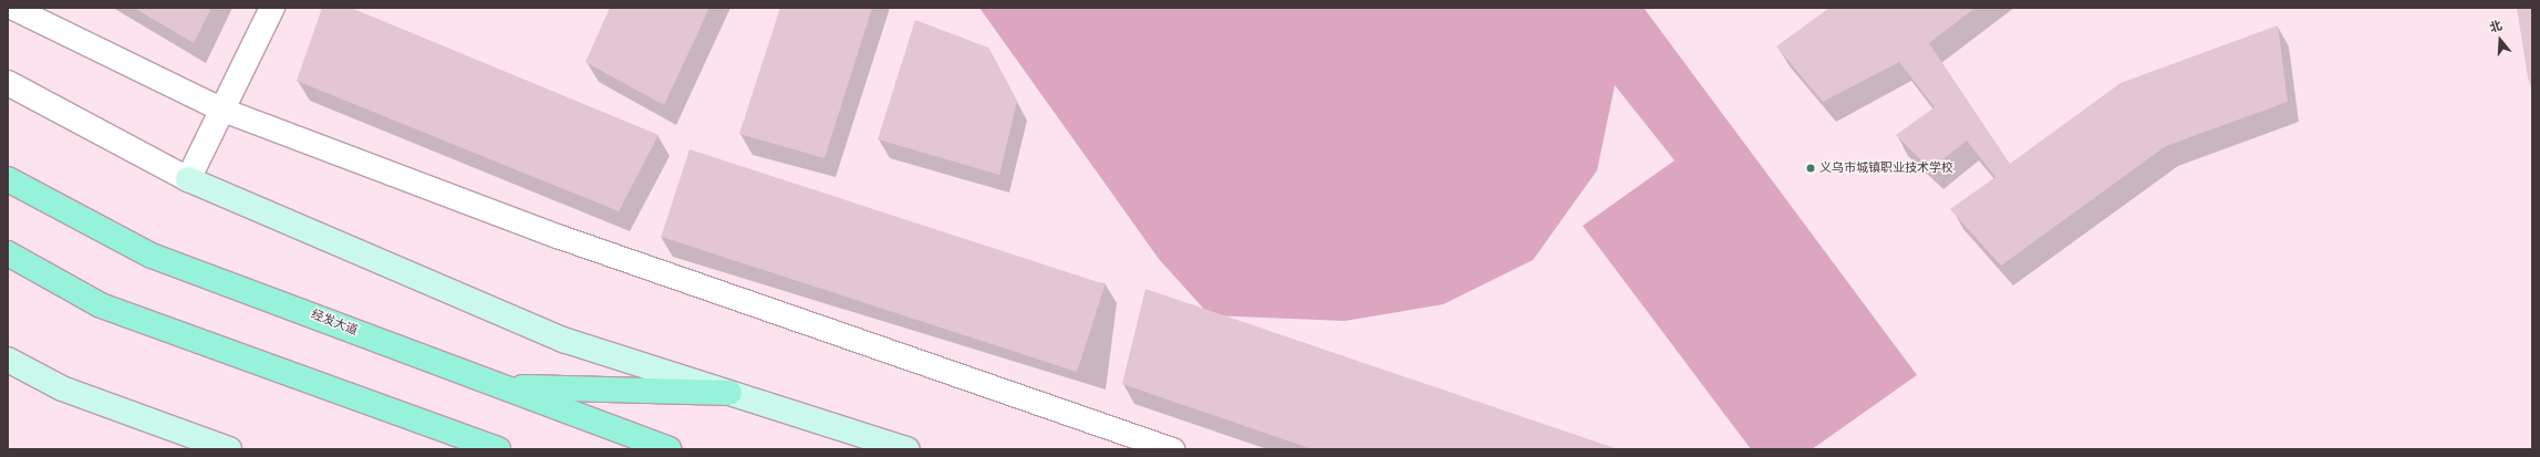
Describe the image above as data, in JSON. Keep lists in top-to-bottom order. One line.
{"streets":{"main road":["经发大道"]},"places":["义乌市城镇职业技术学校"],"north":"top"}
